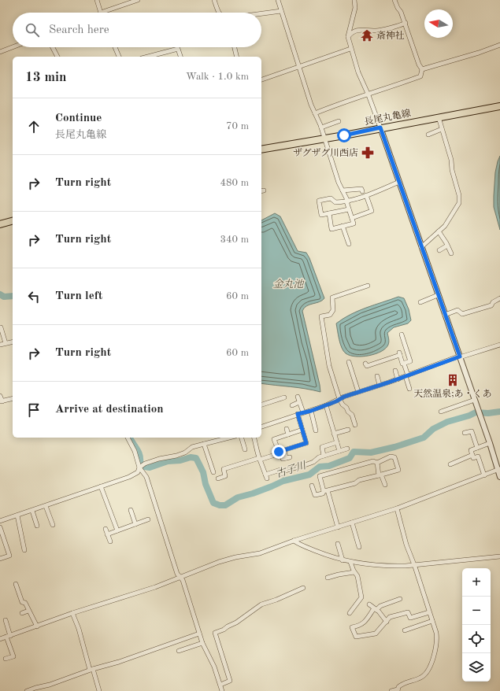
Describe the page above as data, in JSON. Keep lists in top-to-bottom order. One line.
{"streets":{"main road":["長尾丸亀線"]},"water":["金丸池","古子川"],"places":{"temple":["斎神社"],"pharmacy":["ザグザグ川西店"],"building":["天然温泉;あ・くあ"]},"north":"left","page":{"search":"Search here","heading":["13 min","Walk · 1.0 km"],"list":[["Continue","長尾丸亀線","70 m"],["Turn right","480 m"],["Turn right","340 m"],["Turn left","60 m"],["Turn right","60 m"],"Arrive at destination"],"map_buttons":["+","−"]}}
